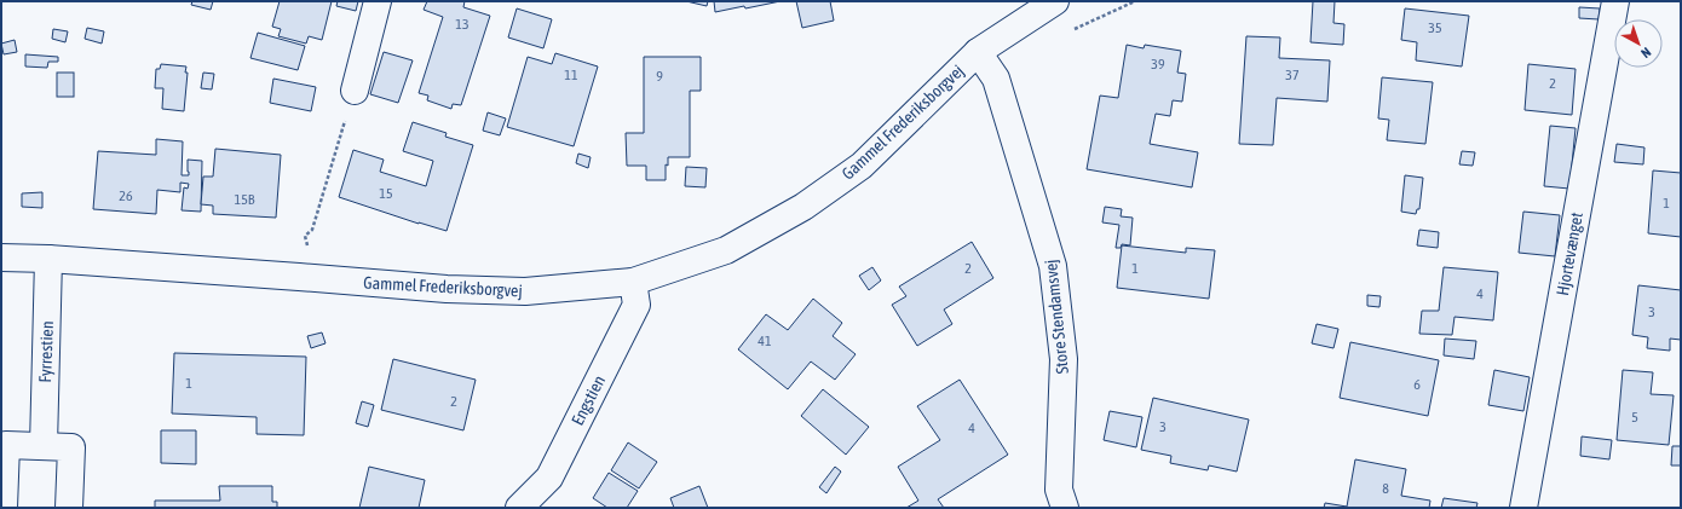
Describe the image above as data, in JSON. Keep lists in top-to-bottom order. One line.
{"streets":{"street":["Gammel Frederiksborgvej","Hjortevænget","Store Stendamsvej","Fyrrestien","Engstien"]},"crossings":[["Gammel Frederiksborgvej","Store Stendamsvej"],["Gammel Frederiksborgvej","Fyrrestien"],["Gammel Frederiksborgvej","Engstien"]],"house_numbers":["13","35","39","11","37","9","2","15","26","15B","1","2","1","4","3","41","1","6","2","5","3","4","8"],"north":"bottom right"}
